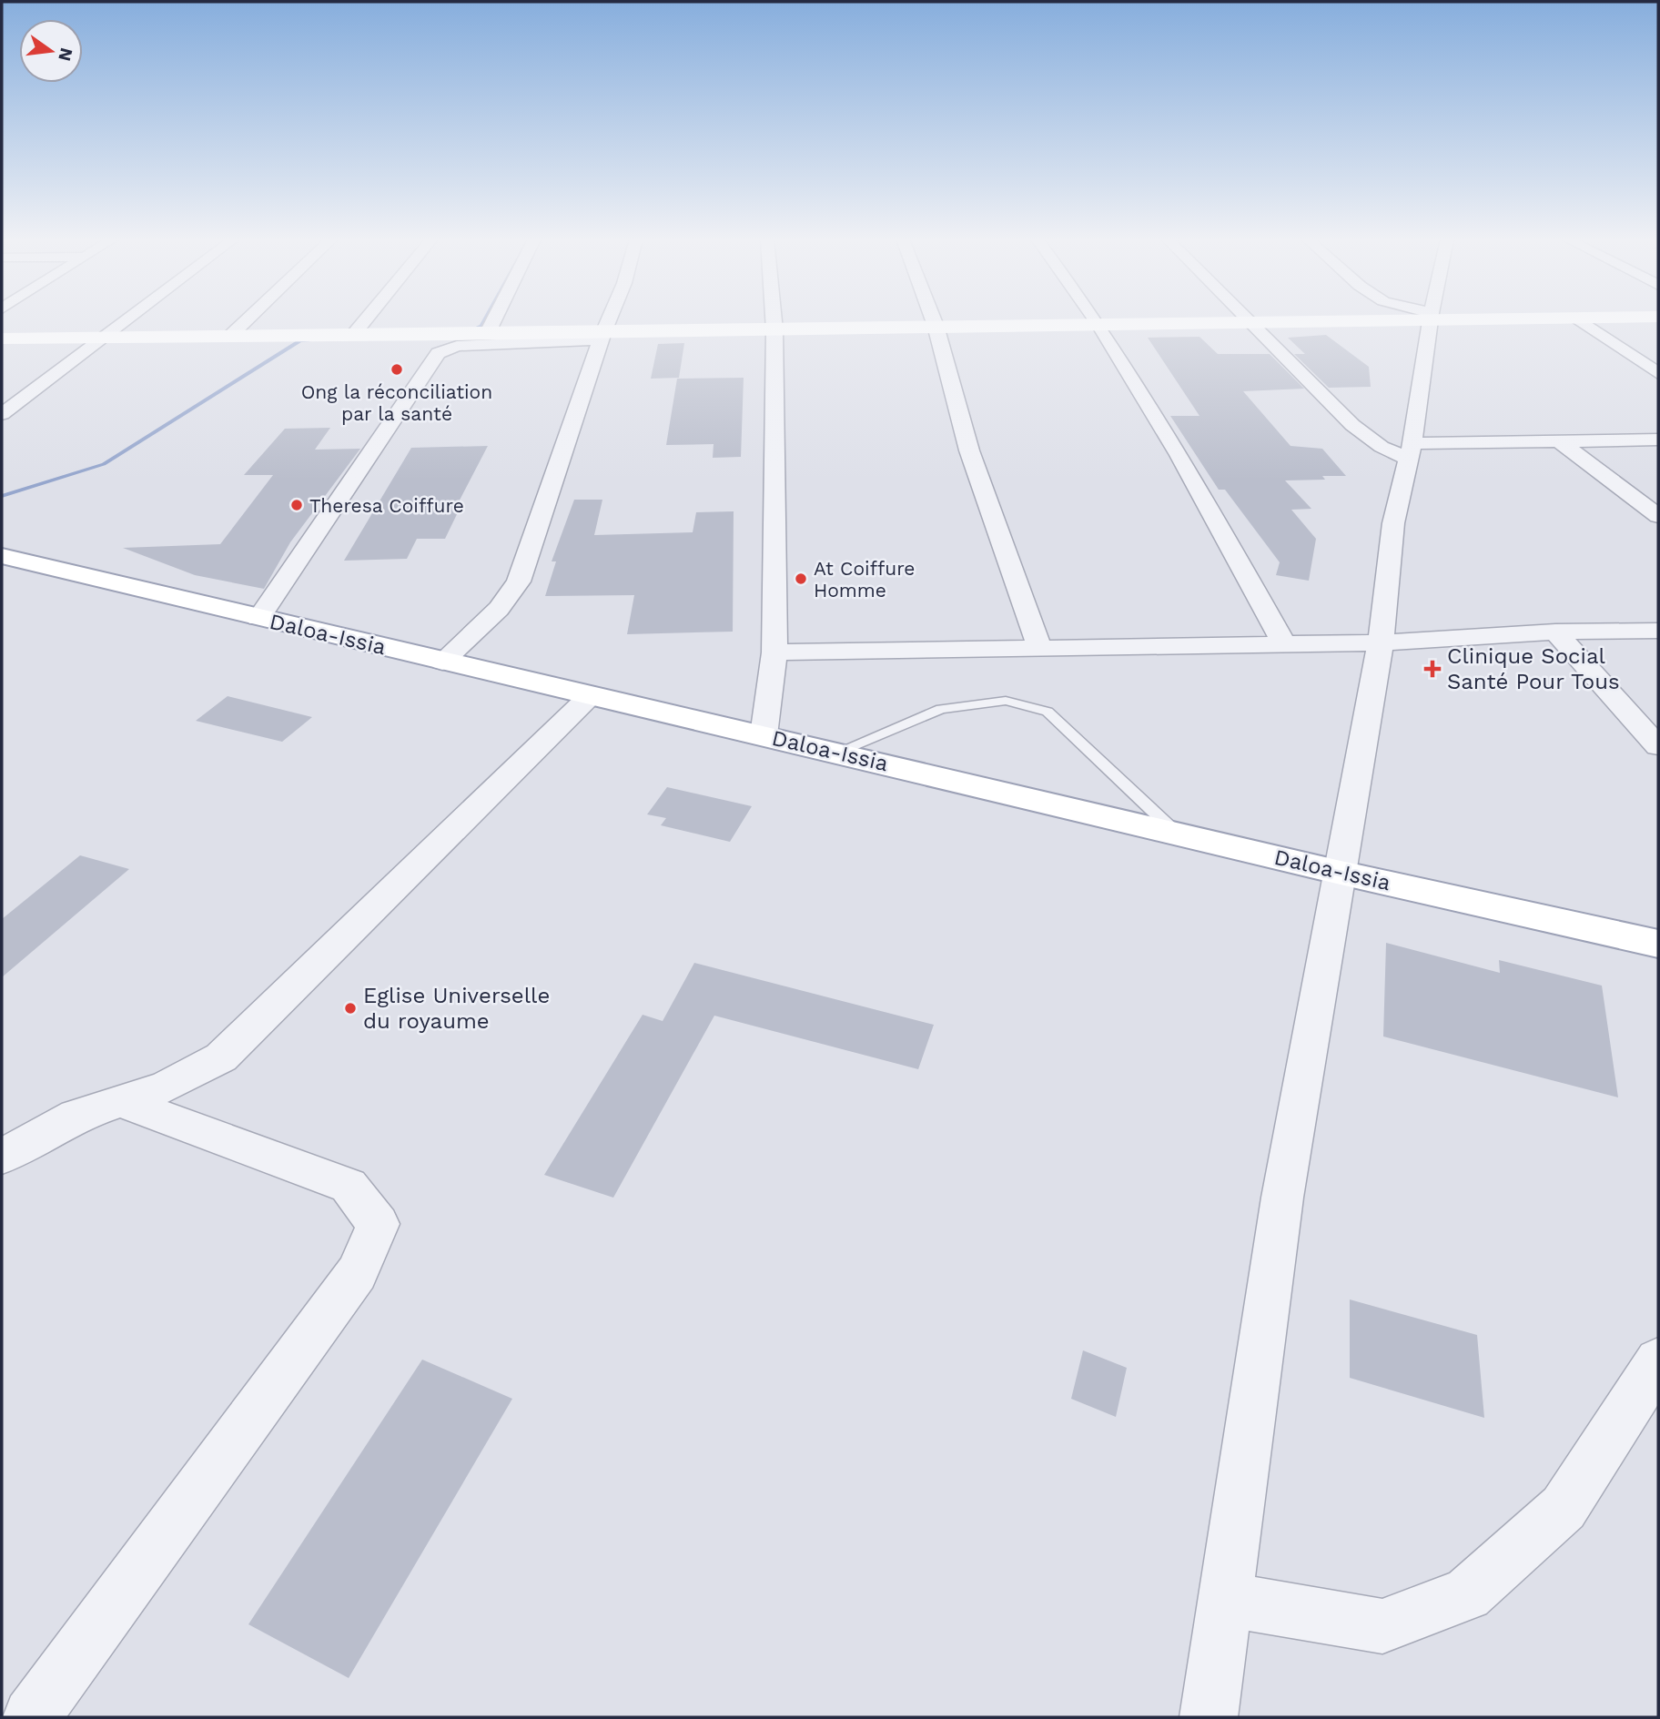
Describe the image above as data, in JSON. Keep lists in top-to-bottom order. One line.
{"streets":{"street":["Daloa-Issia"]},"places":{"other":["Ong la réconciliation par la santé","Theresa Coiffure","At Coiffure Homme","Eglise Universelle du royaume"],"health":["Clinique Social Santé Pour Tous"]},"north":"right"}
